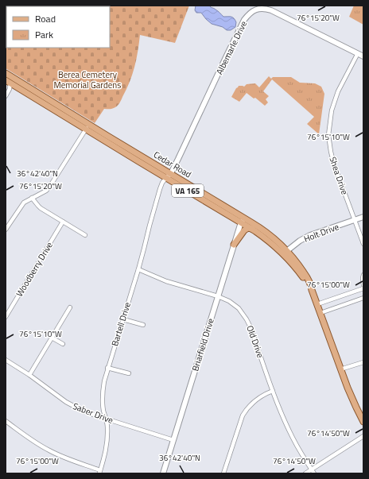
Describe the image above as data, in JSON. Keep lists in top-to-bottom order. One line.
{"streets":{"main road":["Cedar Road","VA 165"],"street":["Albemarle Drive","Shea Drive","Holt Drive","Woodberry Drive","Bartell Drive","Old Drive","Briarfield Drive","Saber Drive"]},"crossings":[["Albemarle Drive","Cedar Road"],["Albemarle Drive","Shea Drive"],["Albemarle Drive","Bartell Drive"],["Cedar Road","Holt Drive"],["Cedar Road","Bartell Drive"],["Cedar Road","Briarfield Drive"],["Shea Drive","Holt Drive"],["Bartell Drive","Old Drive"],["Bartell Drive","Saber Drive"],["Old Drive","Briarfield Drive"],["Briarfield Drive","Saber Drive"]],"parks":["Berea Cemetery Memorial Gardens"],"legend":["Road","Park"],"coordinates":["76°15'20\"W","76°15'10\"W","36°42'40\"N","76°15'00\"W","76°14'50\"W"]}
